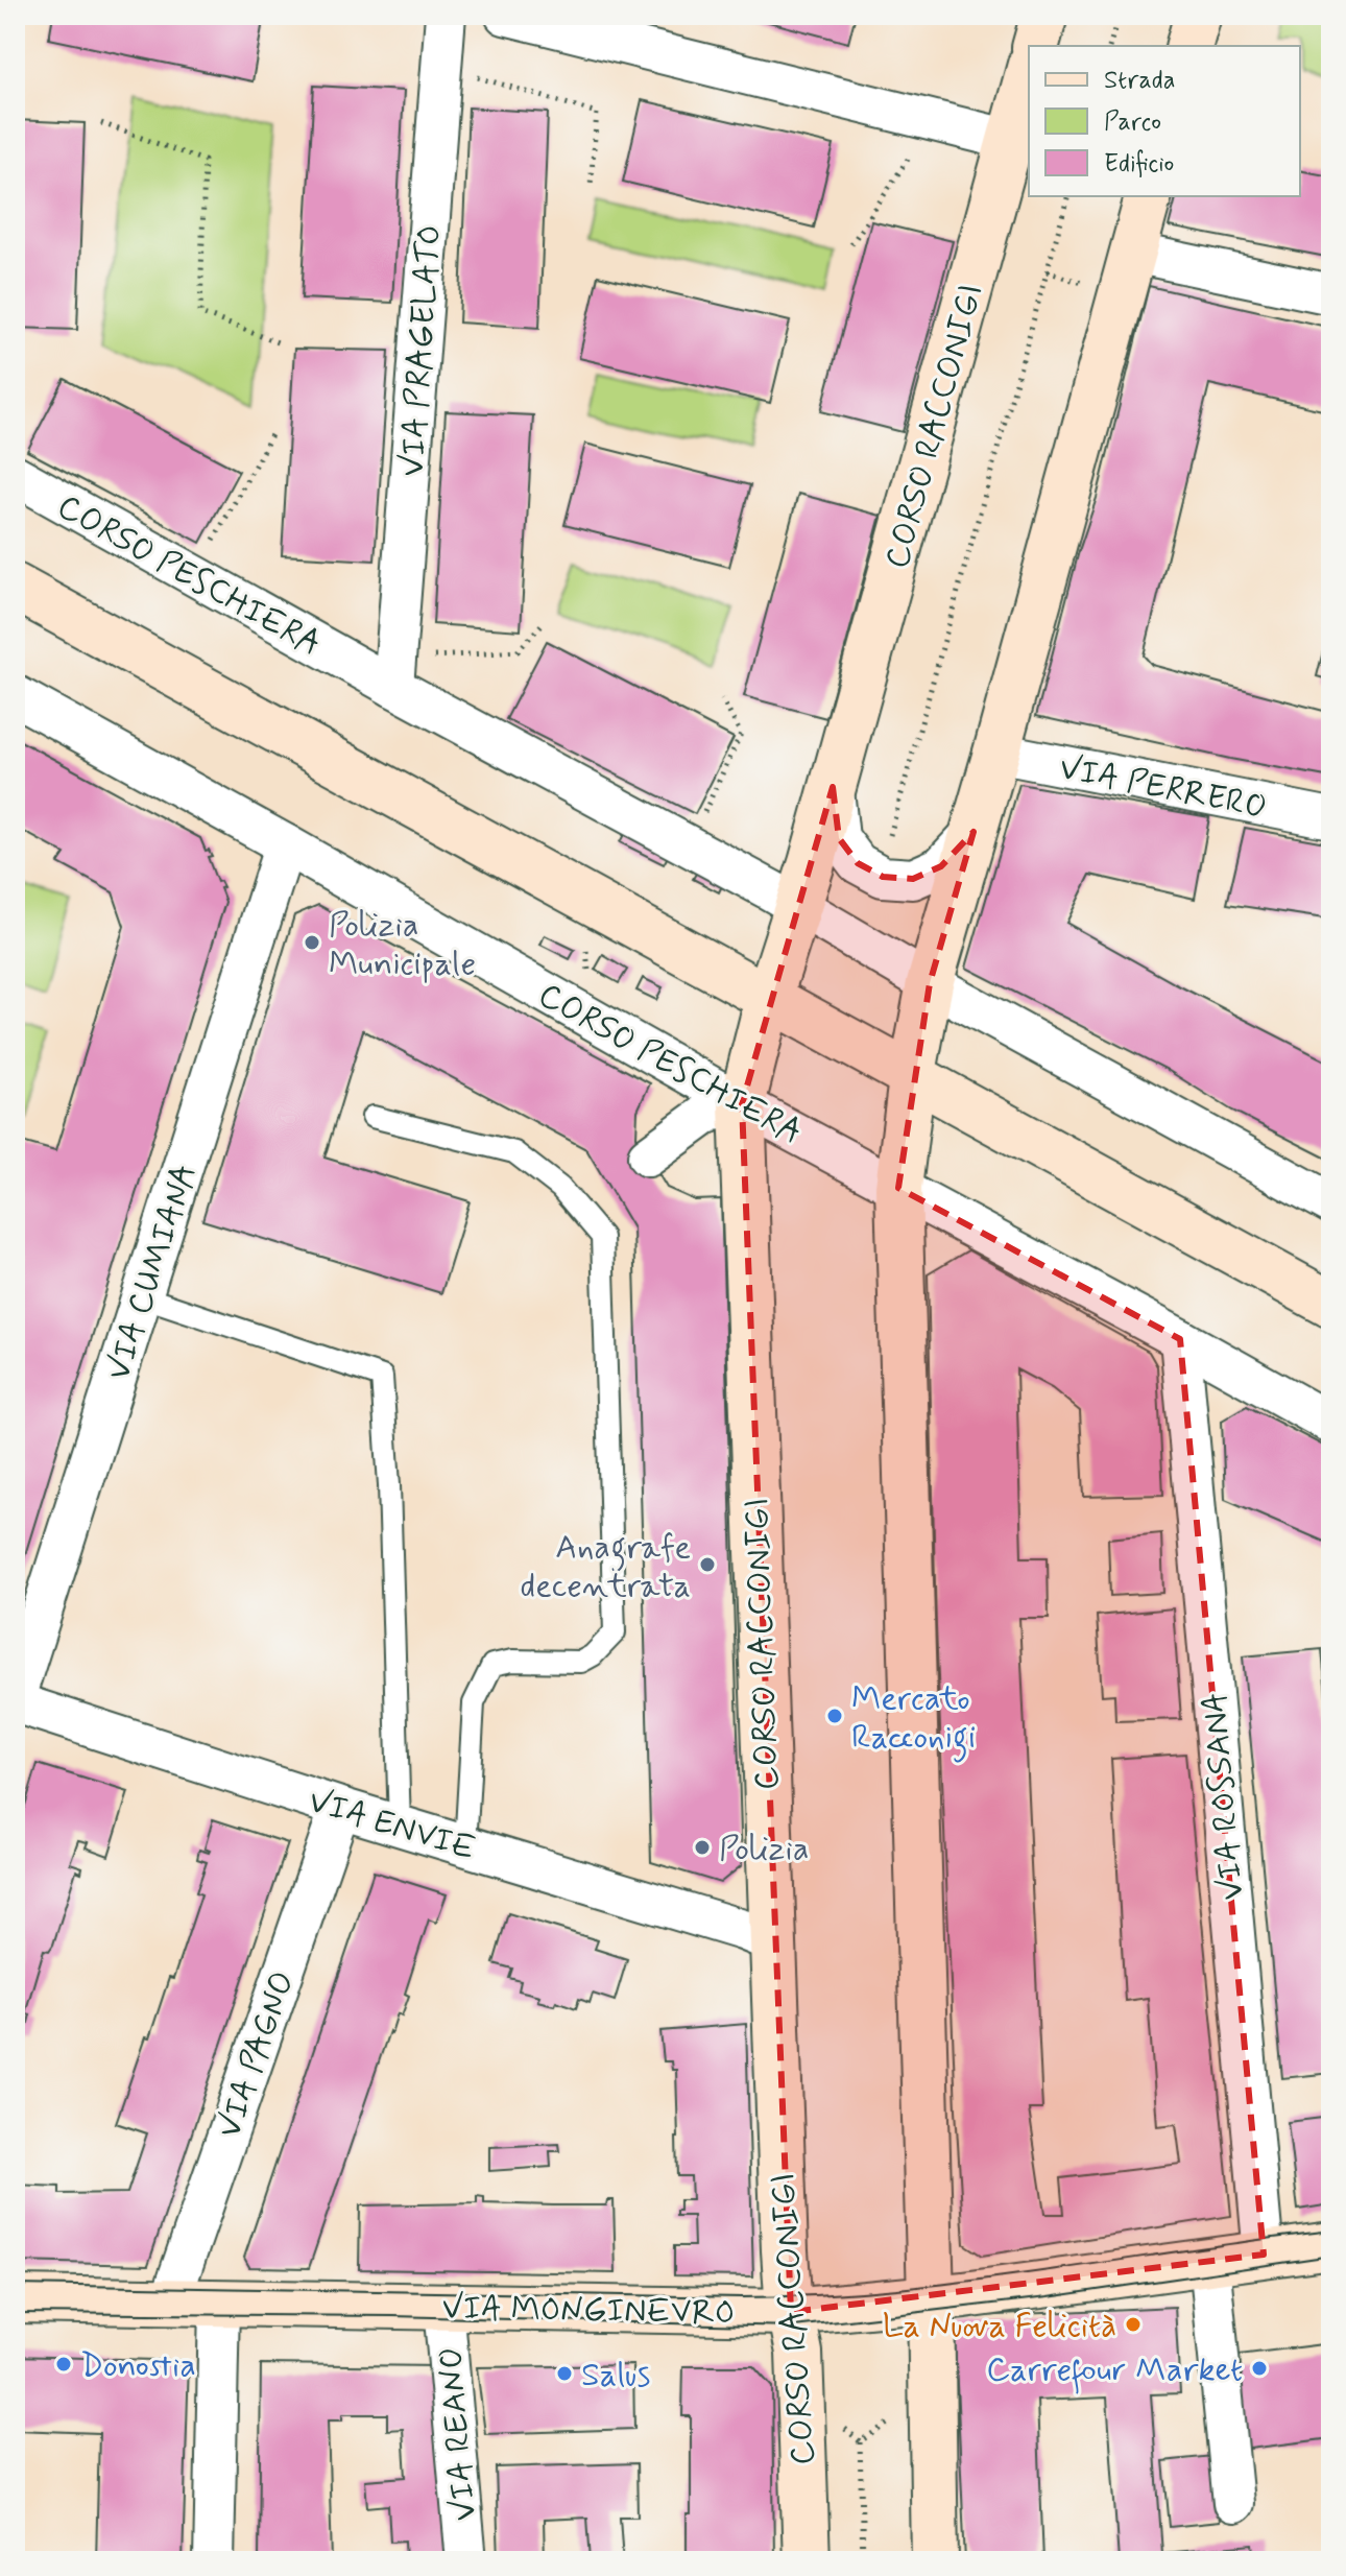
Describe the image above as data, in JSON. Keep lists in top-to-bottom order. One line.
{"streets":{"street":["VIA PRAGELATO","CORSO RACCONIGI","CORSO PESCHIERA","VIA PERRERO","VIA CUMIANA","VIA ROSSANA","VIA ENVIE","VIA PAGNO","VIA MONGINEVRO","VIA REANO"]},"crossings":[["VIA PRAGELATO","CORSO PESCHIERA"],["CORSO RACCONIGI","CORSO PESCHIERA"],["CORSO RACCONIGI","VIA PERRERO"],["CORSO RACCONIGI","VIA ENVIE"],["CORSO RACCONIGI","VIA MONGINEVRO"],["CORSO PESCHIERA","VIA CUMIANA"],["CORSO PESCHIERA","VIA ROSSANA"],["VIA CUMIANA","VIA ENVIE"],["VIA ROSSANA","VIA MONGINEVRO"],["VIA ENVIE","VIA PAGNO"],["VIA PAGNO","VIA MONGINEVRO"],["VIA MONGINEVRO","VIA REANO"]],"places":["Polizia Municipale","Anagrafe decentrata","Mercato Racconigi","Polizia","La Nuova Felicità","Donostia","Carrefour Market","Salus"],"legend":["Strada","Parco","Edificio"]}
